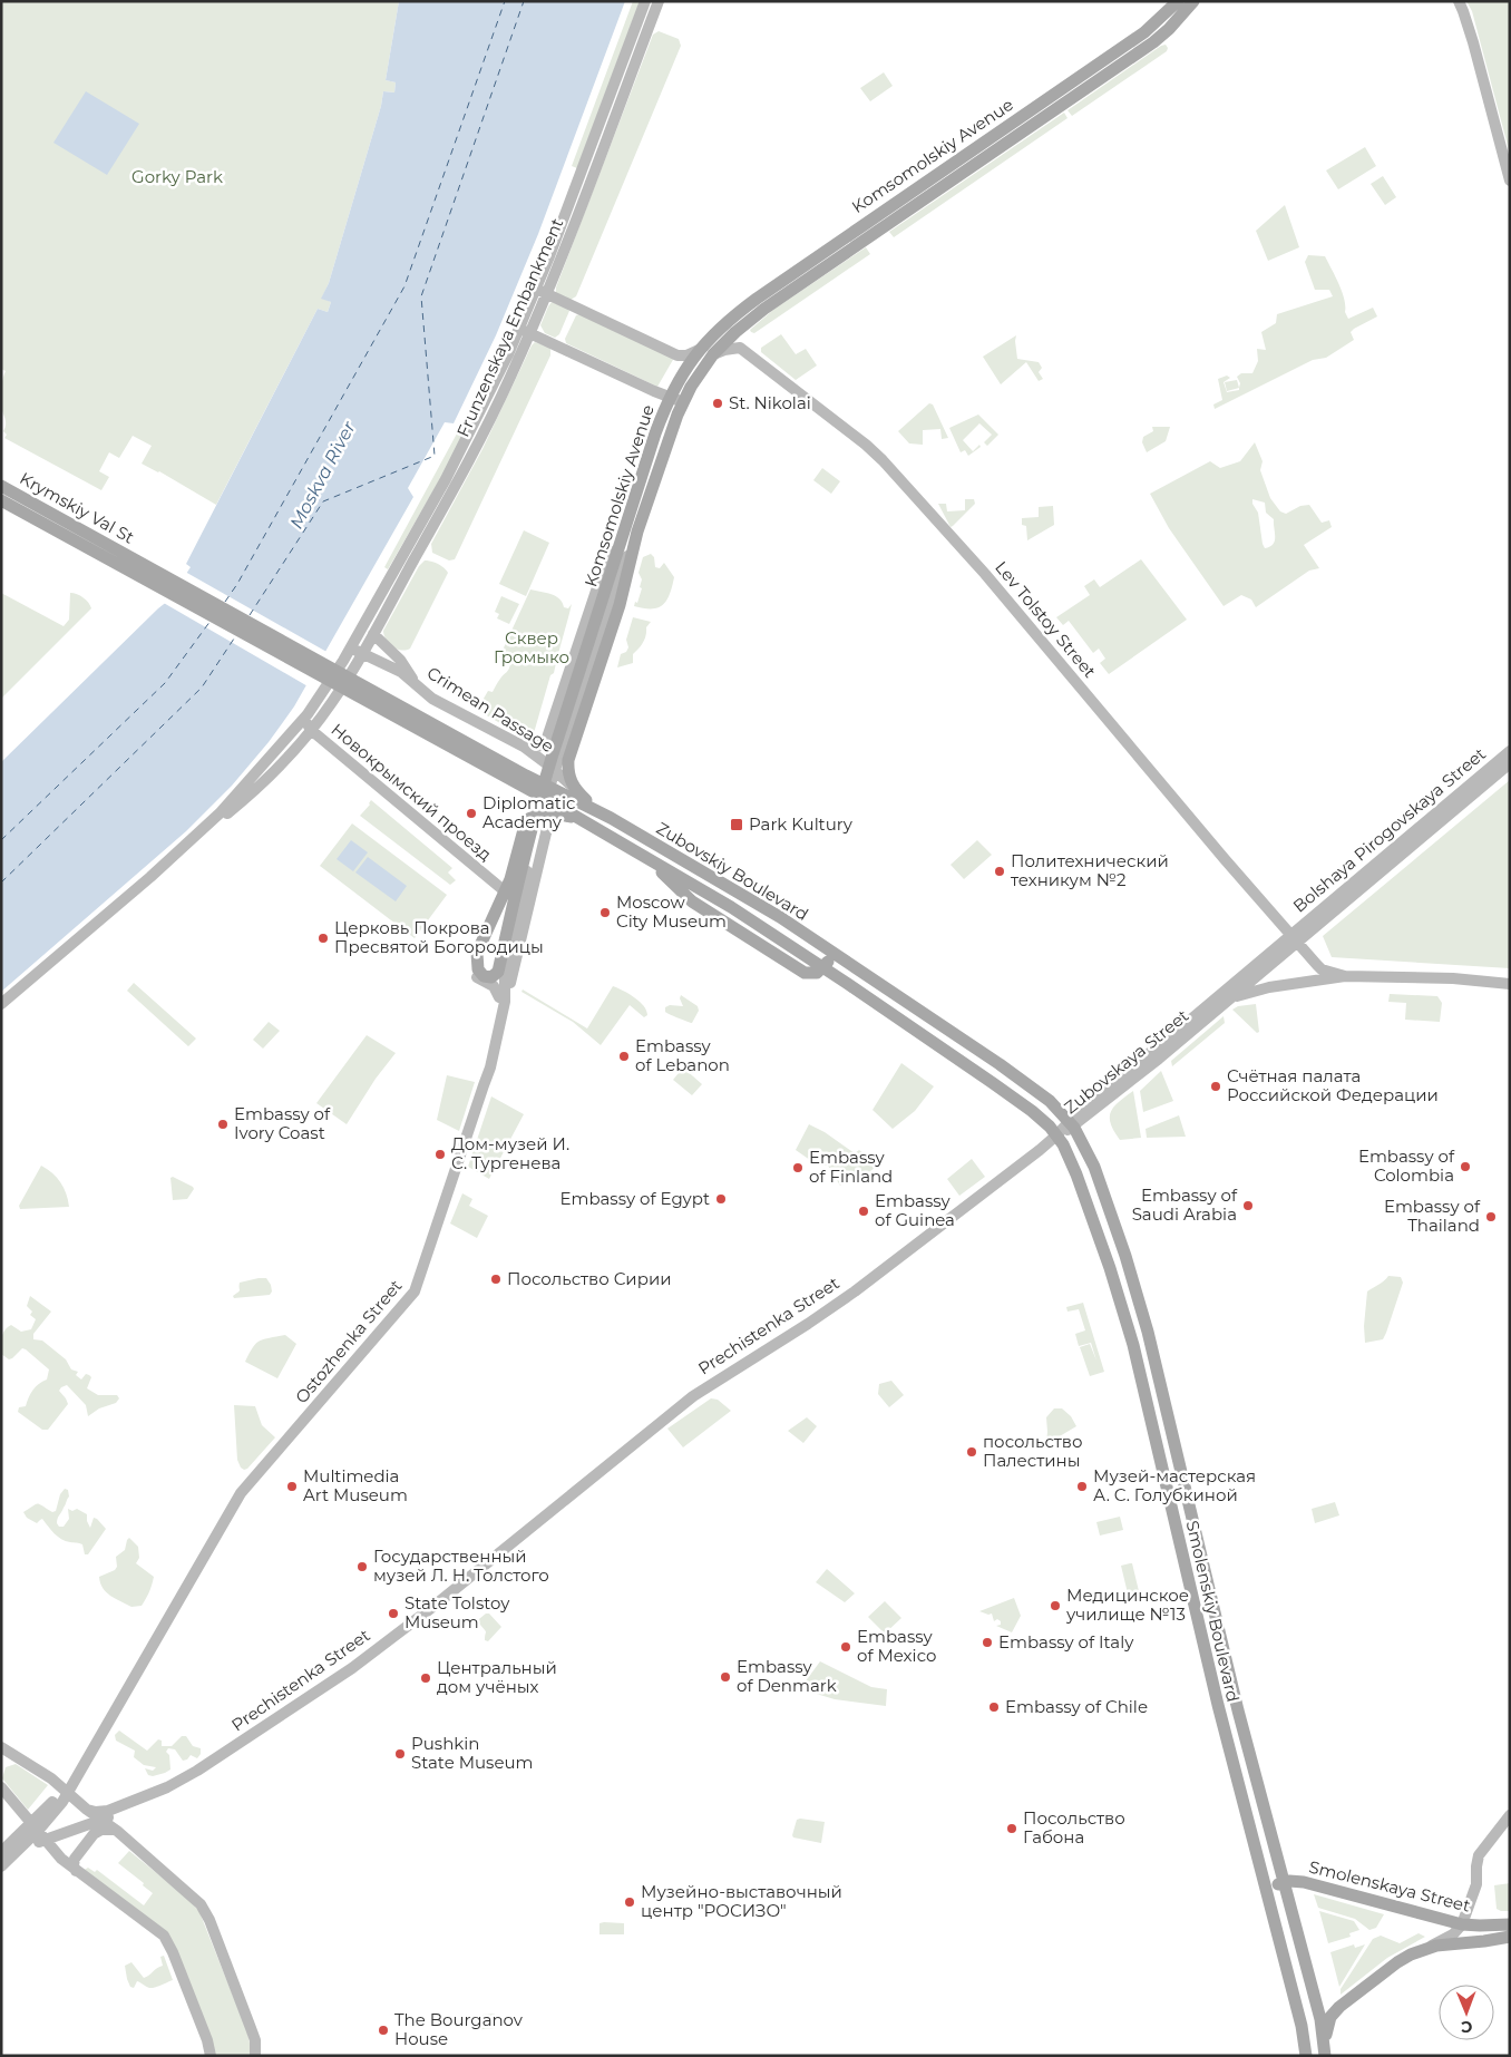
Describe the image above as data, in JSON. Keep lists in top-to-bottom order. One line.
{"streets":{"main road":["Komsomolskiy Avenue","Frunzenskaya Embankment","Krymskiy Val St","Lev Tolstoy Street","Crimean Passage","Новокрымский проезд","Bolshaya Pirogovskaya Street","Zubovskiy Boulevard","Zubovskaya Street","Prechistenka Street","Smolenskiy Boulevard","Smolenskaya Street"]},"crossings":[["Komsomolskiy Avenue","Lev Tolstoy Street"],["Frunzenskaya Embankment","Crimean Passage"],["Frunzenskaya Embankment","Новокрымский проезд"],["Lev Tolstoy Street","Bolshaya Pirogovskaya Street"],["Lev Tolstoy Street","Zubovskaya Street"],["Crimean Passage","Zubovskiy Boulevard"],["Bolshaya Pirogovskaya Street","Zubovskaya Street"],["Zubovskiy Boulevard","Zubovskaya Street"],["Zubovskiy Boulevard","Prechistenka Street"],["Zubovskiy Boulevard","Smolenskiy Boulevard"],["Zubovskaya Street","Prechistenka Street"],["Zubovskaya Street","Smolenskiy Boulevard"],["Prechistenka Street","Smolenskiy Boulevard"],["Smolenskiy Boulevard","Smolenskaya Street"]],"water":["Moskva River"],"parks":["Gorky Park","Сквер Громыко"],"places":{"other":["St. Nikolai","Diplomatic Academy","Политехнический техникум №2","Moscow City Museum","Церковь Покрова Пресвятой Богородицы","Embassy of Lebanon","Счётная палата Российской Федерации","Embassy of Ivory Coast","Дом-музей И. С. Тургенева","Embassy of Colombia","Embassy of Finland","Embassy of Egypt","Embassy of Saudi Arabia","Embassy of Guinea","Embassy of Thailand","Посольство Сирии","посольство Палестины","Multimedia Art Museum","Музей-мастерская А. С. Голубкиной","Государственный музей Л. Н. Толстого","Медицинское училище №13","State Tolstoy Museum","Embassy of Italy","Embassy of Mexico","Embassy of Denmark","Центральный дом учёных","Embassy of Chile","Pushkin State Museum","Посольство Габона","Музейно-выставочный центр \"РОСИЗО\"","The Bourganov House"],"transit":["Park Kultury"]},"north":"bottom"}
